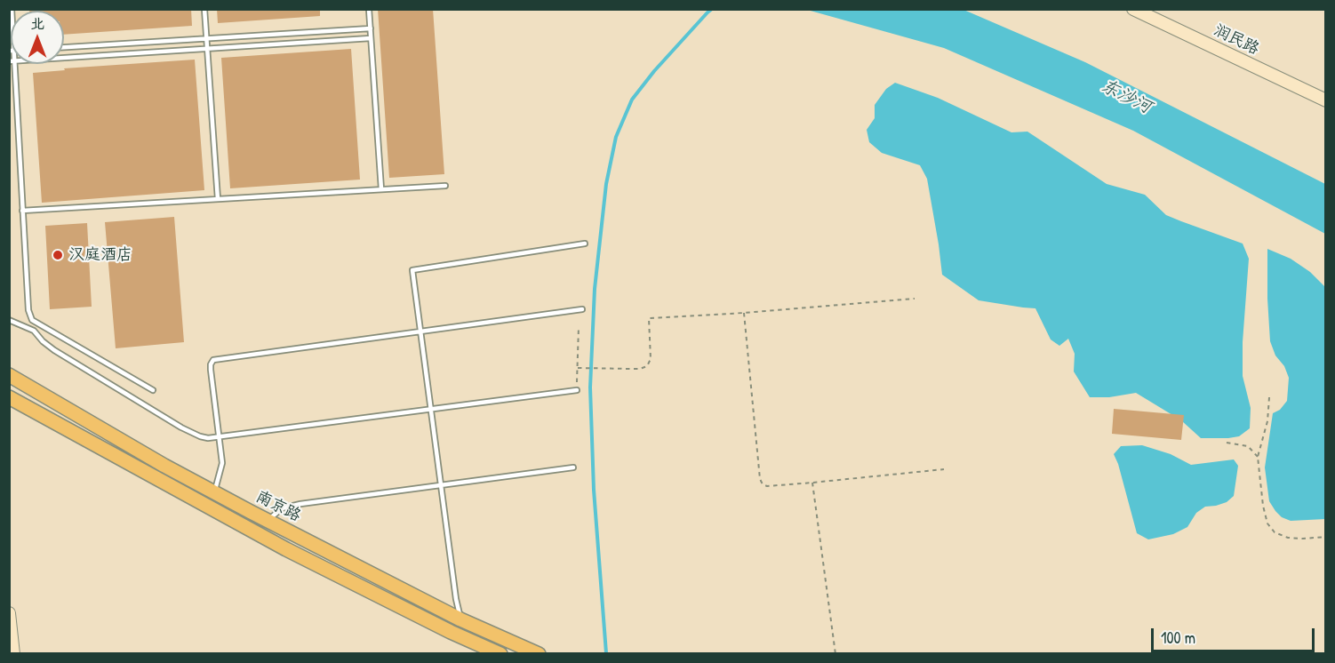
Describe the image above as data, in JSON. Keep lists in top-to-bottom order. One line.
{"streets":{"main road":["南京路"],"street":["润民路"]},"water":["东沙河"],"places":["汉庭酒店"],"scale_bar":"100 m","north":"top"}
